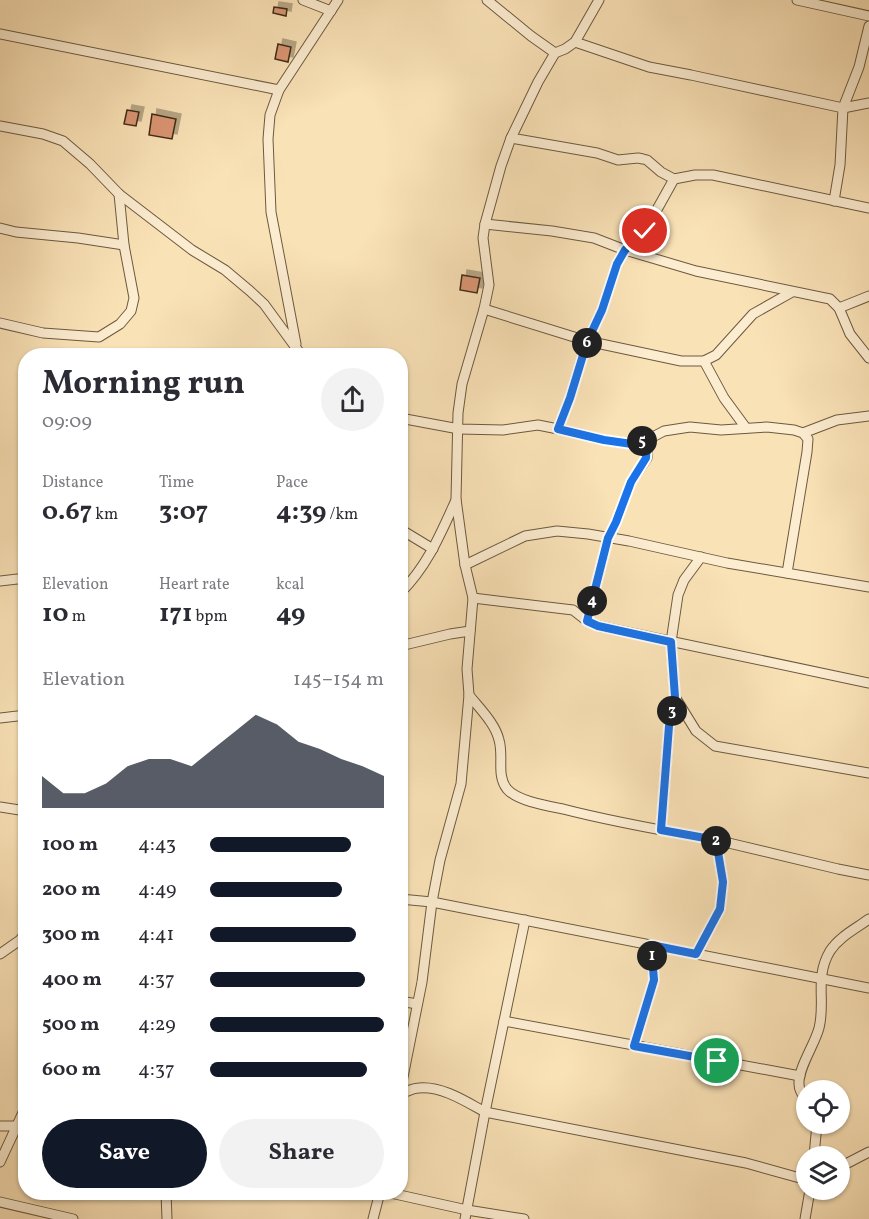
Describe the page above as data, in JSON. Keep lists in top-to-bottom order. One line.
{"page":{"pins":["6","5","4","3","2","1"],"heading":["Morning run","09:09"],"stats":[["Distance","0.67 km"],["Time","3:07"],["Pace","4:39 /km"],["Elevation","10 m"],["Heart rate","171 bpm"],["kcal","49"]],"chart":["Elevation","145–154 m"],"list":[{"name":"100 m","note":"4:43"},{"name":"200 m","note":"4:49"},{"name":"300 m","note":"4:41"},{"name":"400 m","note":"4:37"},{"name":"500 m","note":"4:29"},{"name":"600 m","note":"4:37"}],"buttons":["Save","Share"]}}
